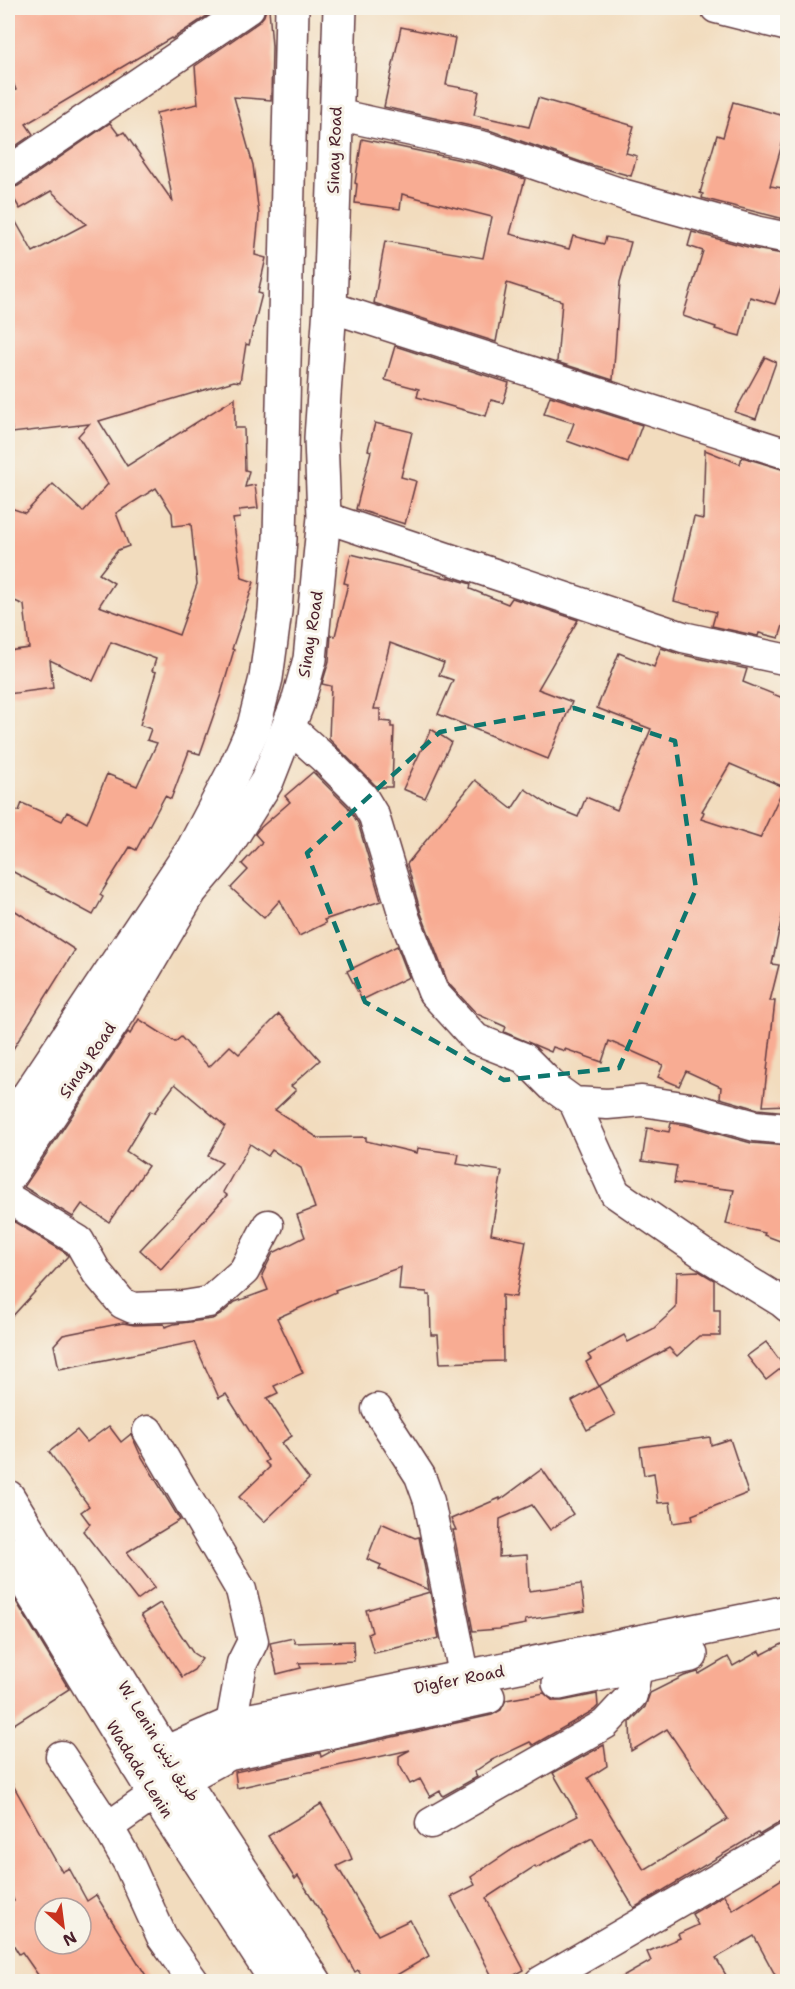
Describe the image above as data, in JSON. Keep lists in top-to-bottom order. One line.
{"streets":{"main road":["Sinay Road","Digfer Road","W. Lenin طريق لينين","Wadada Lenin"]},"crossings":[["Digfer Road","W. Lenin طريق لينين"],["Digfer Road","Wadada Lenin"],["W. Lenin طريق لينين","Wadada Lenin"]],"north":"bottom right"}
